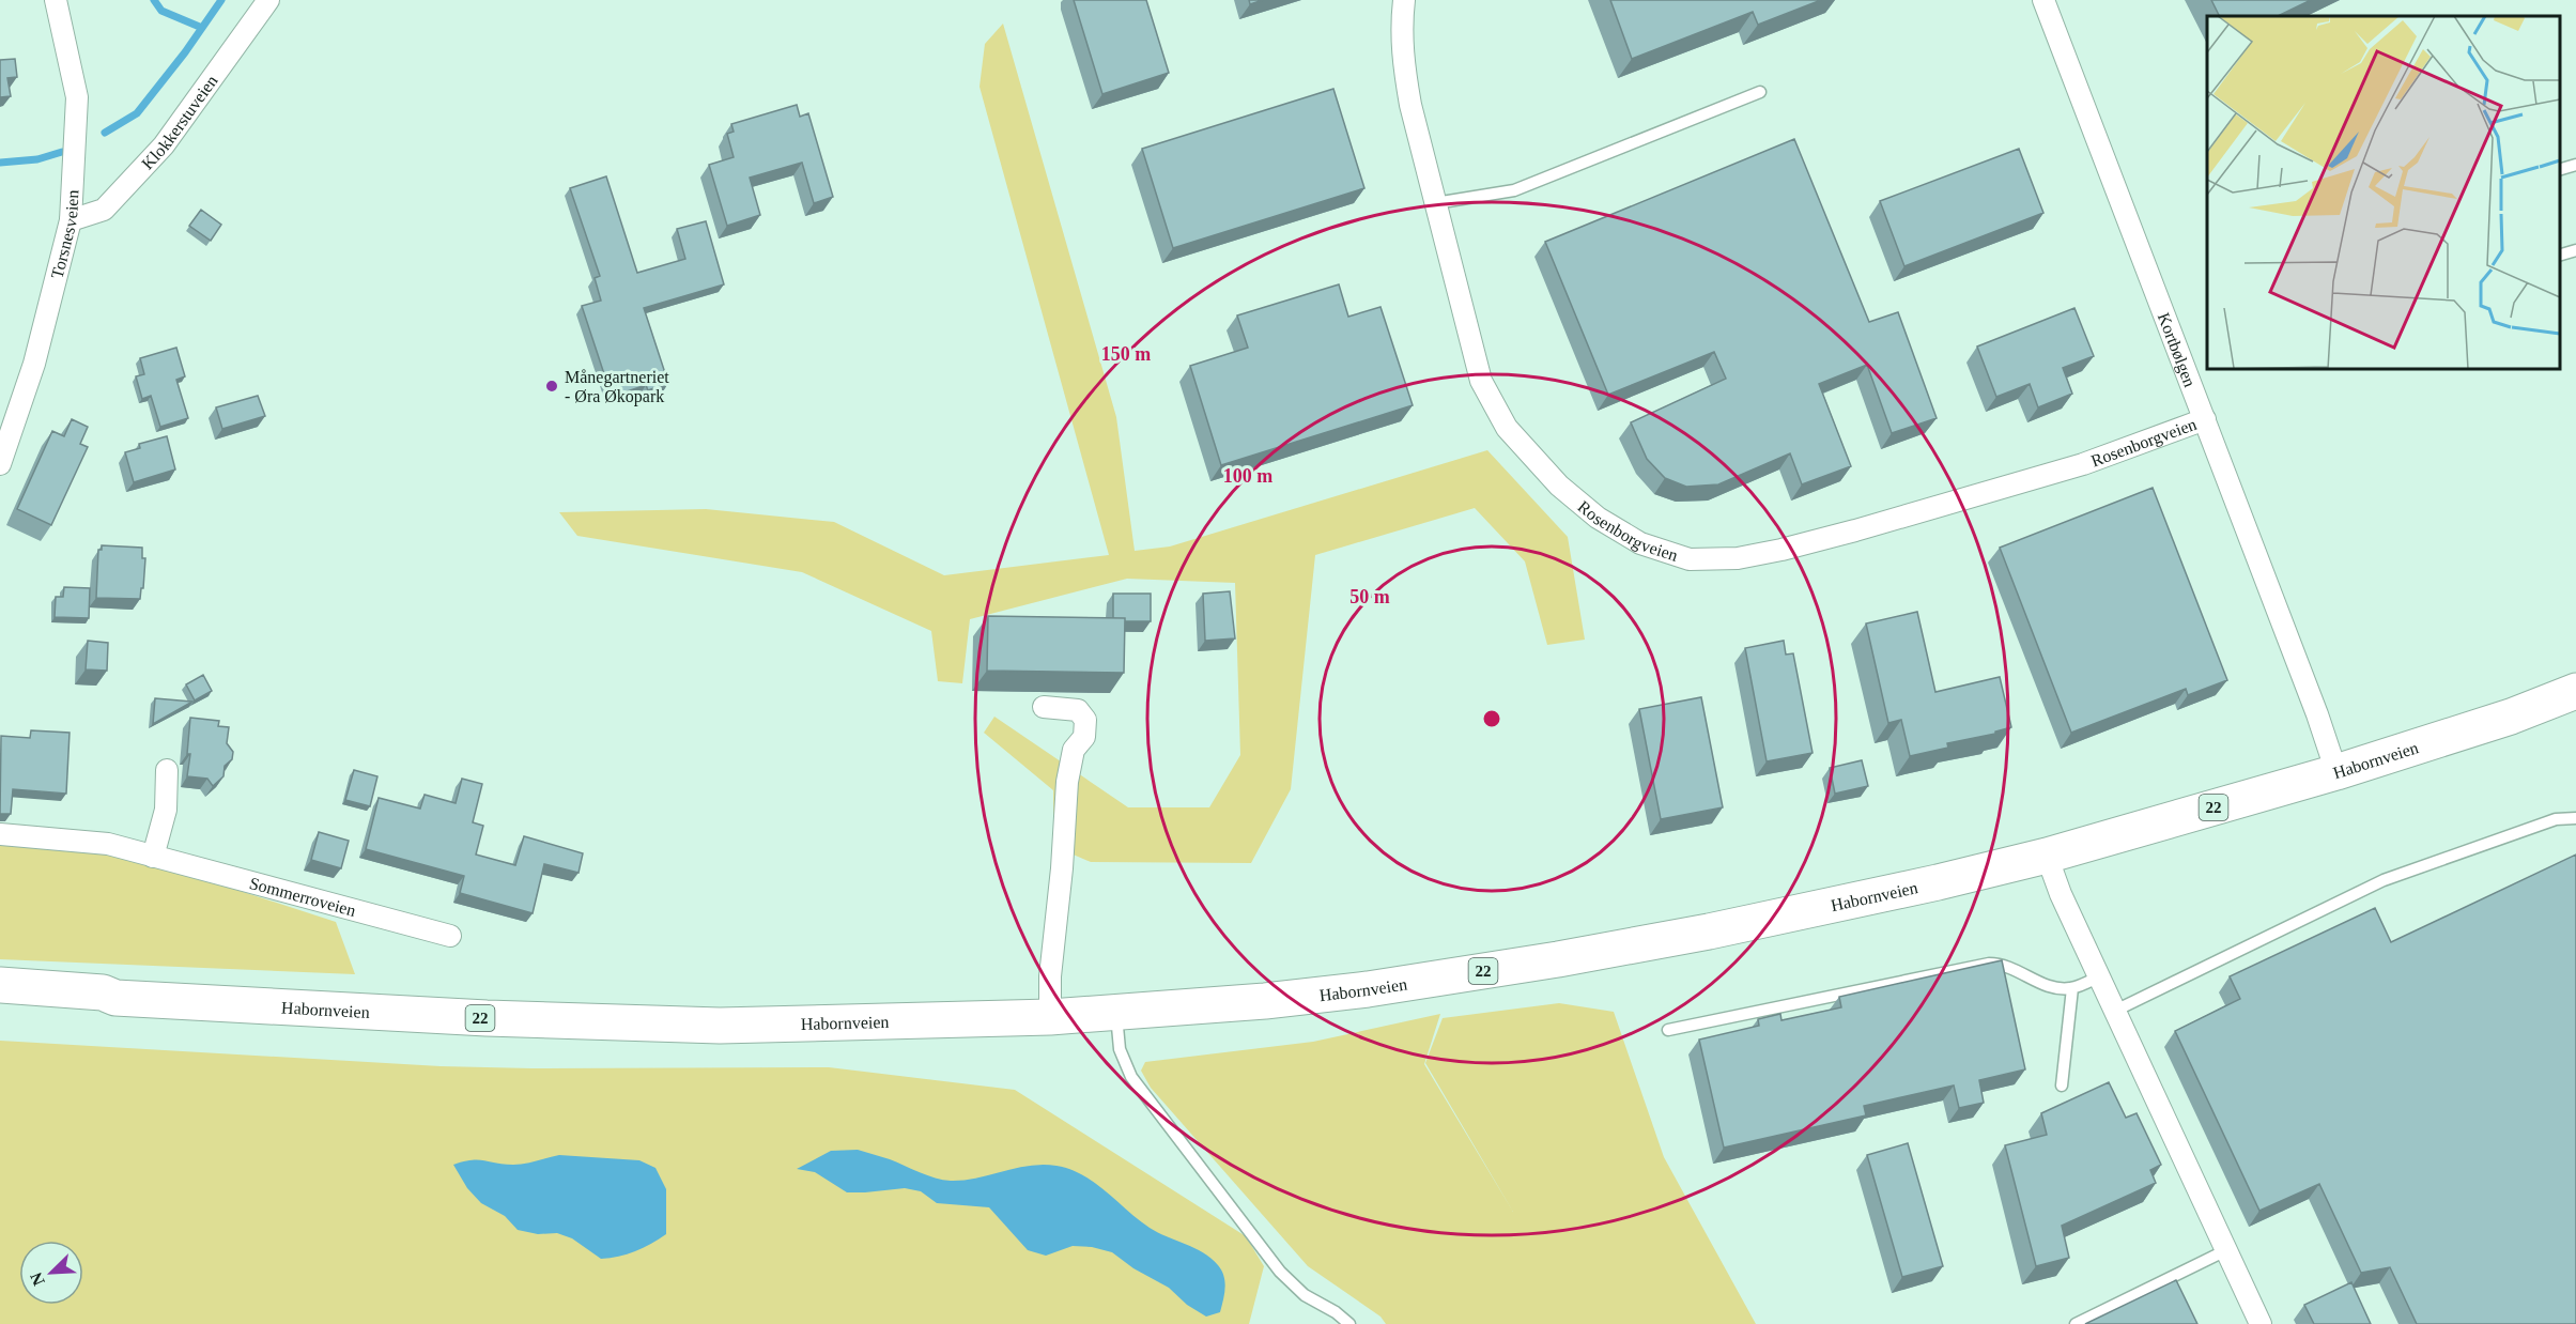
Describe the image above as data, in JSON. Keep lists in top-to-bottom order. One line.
{"streets":{"highway":["Habornveien","22"],"street":["Klokkerstuveien","Torsnesveien","Kortbølgen","Rosenborgveien","Sommerroveien"]},"crossings":[["Klokkerstuveien","Torsnesveien"],["Kortbølgen","Rosenborgveien"],["Kortbølgen","Habornveien"]],"places":["Månegartneriet - Øra Økopark"],"north":"bottom left","rings":["150 m","100 m","50 m"]}
